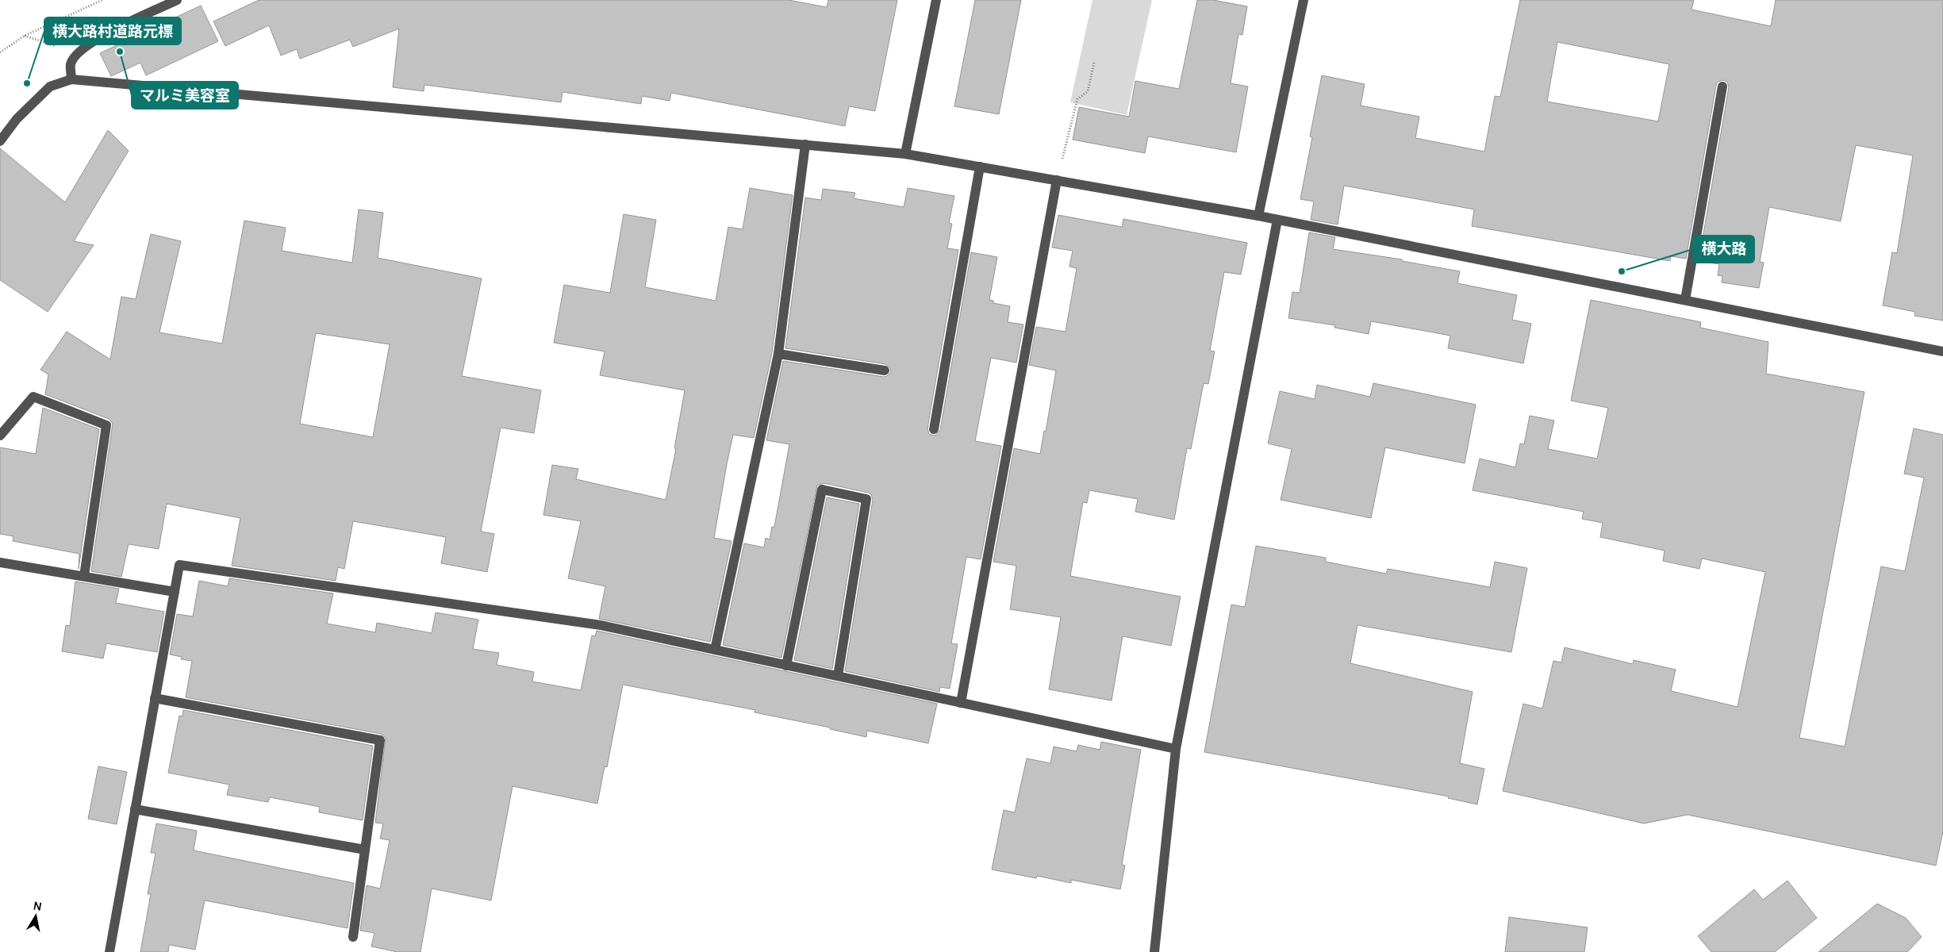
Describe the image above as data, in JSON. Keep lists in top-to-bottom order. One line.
{"places":["マルミ美容室","横大路村道路元標","横大路"],"north":"top"}
